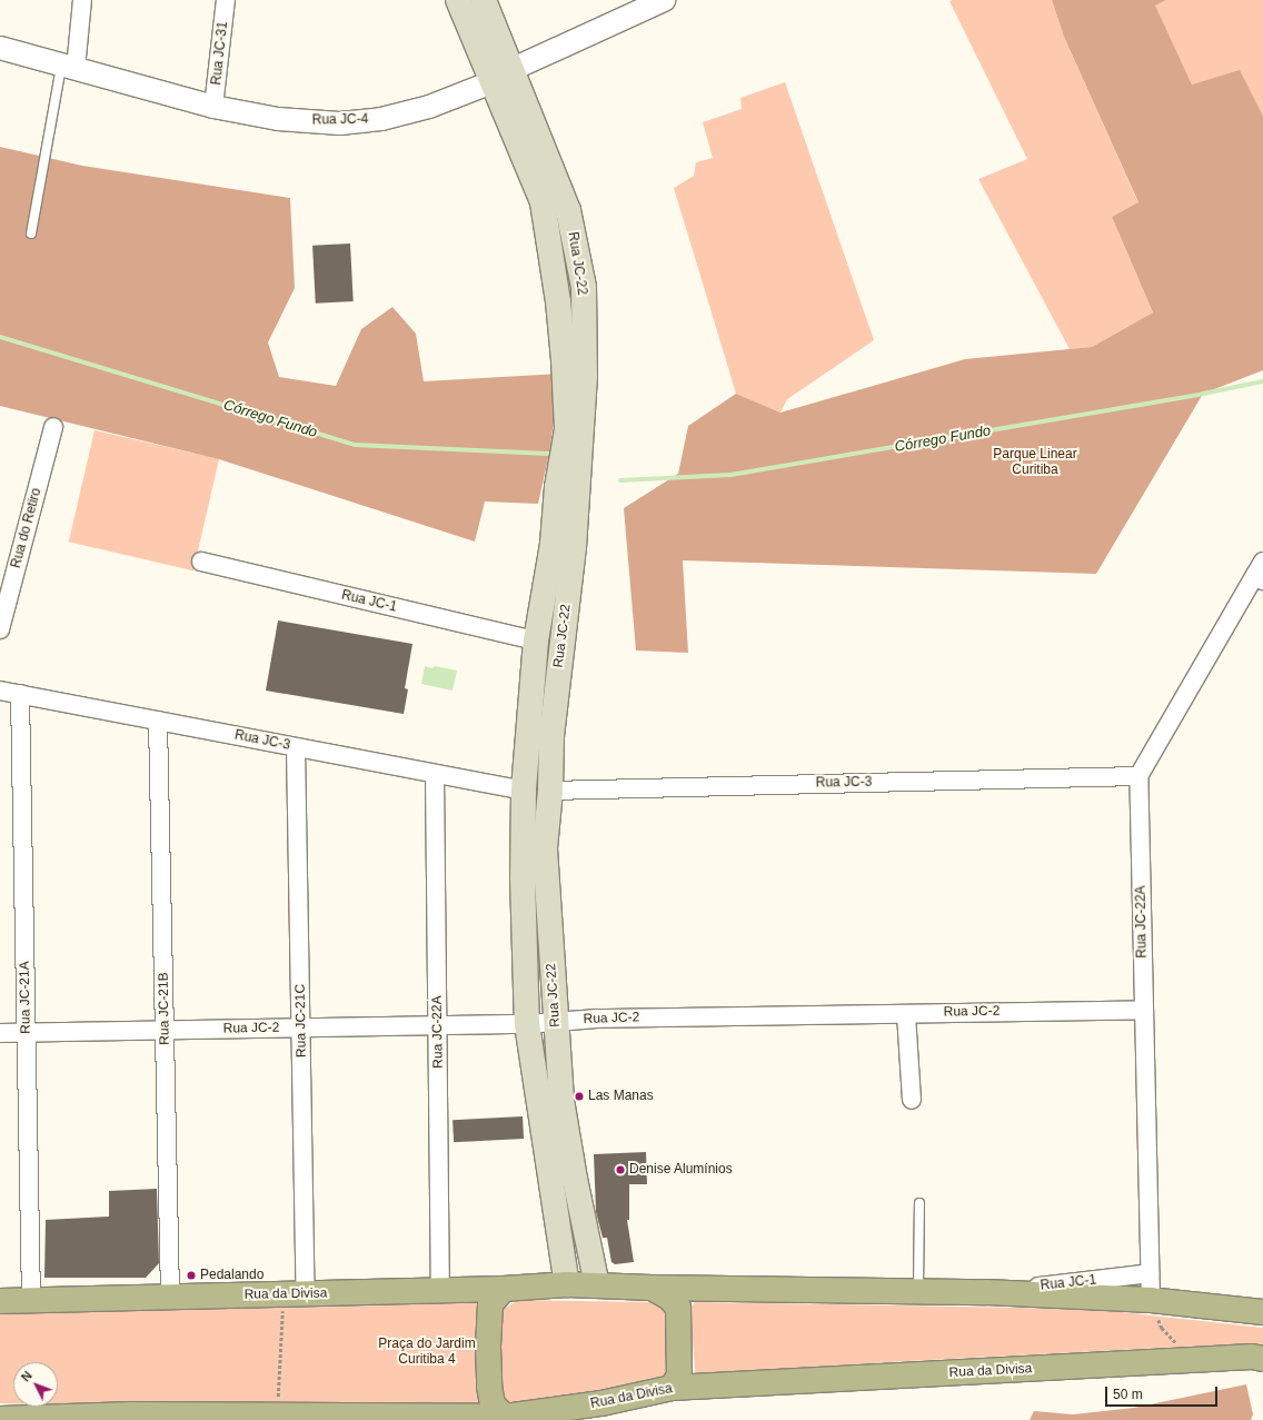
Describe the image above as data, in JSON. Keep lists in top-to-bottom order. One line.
{"streets":{"main road":["Rua JC-22","Rua da Divisa"],"street":["Rua JC-31","Rua JC-4","Rua do Retiro","Rua JC-1","Rua JC-3","Rua JC-22A","Rua JC-21A","Rua JC-21B","Rua JC-2","Rua JC-21C"]},"crossings":[["Rua JC-31","Rua JC-4"],["Rua JC-4","Rua JC-22"],["Rua JC-22","Rua JC-1"],["Rua JC-22","Rua JC-3"],["Rua JC-22","Rua JC-2"],["Rua JC-22","Rua da Divisa"],["Rua JC-1","Rua JC-22A"],["Rua JC-1","Rua da Divisa"],["Rua JC-3","Rua JC-22A"],["Rua JC-3","Rua JC-21A"],["Rua JC-3","Rua JC-21B"],["Rua JC-3","Rua JC-21C"],["Rua JC-22A","Rua JC-2"],["Rua JC-22A","Rua da Divisa"],["Rua JC-21A","Rua JC-2"],["Rua JC-21A","Rua da Divisa"],["Rua JC-21B","Rua JC-2"],["Rua JC-21B","Rua da Divisa"],["Rua JC-2","Rua JC-21C"],["Rua JC-21C","Rua da Divisa"]],"water":["Córrego Fundo"],"parks":["Parque Linear Curitiba","Praça do Jardim Curitiba 4"],"places":["Las Manas","Denise Alumínios","Pedalando"],"scale_bar":"50 m","north":"top left"}
